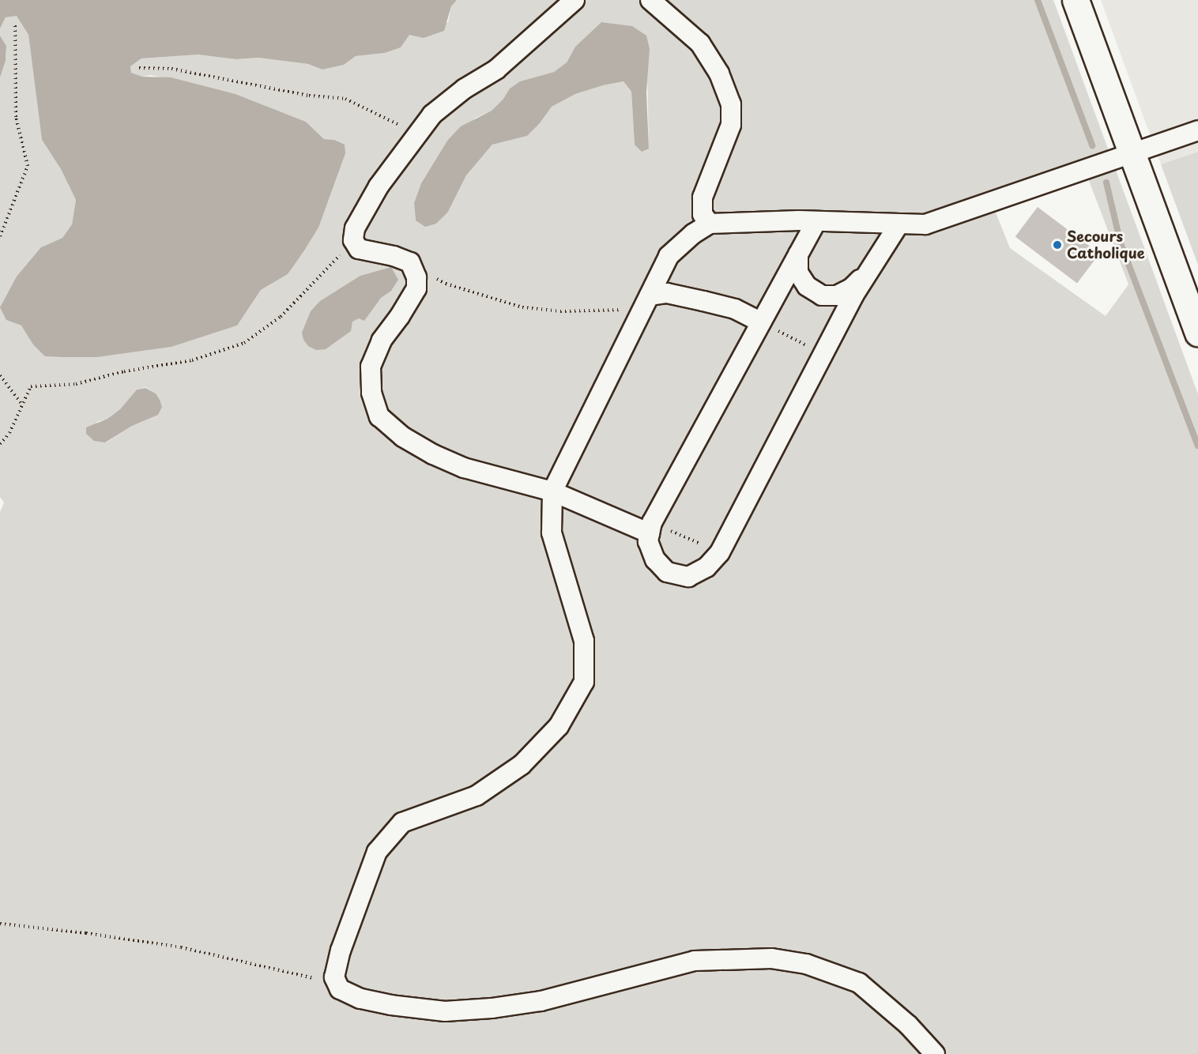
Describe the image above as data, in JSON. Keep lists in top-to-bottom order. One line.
{"places":["Secours Catholique"]}
